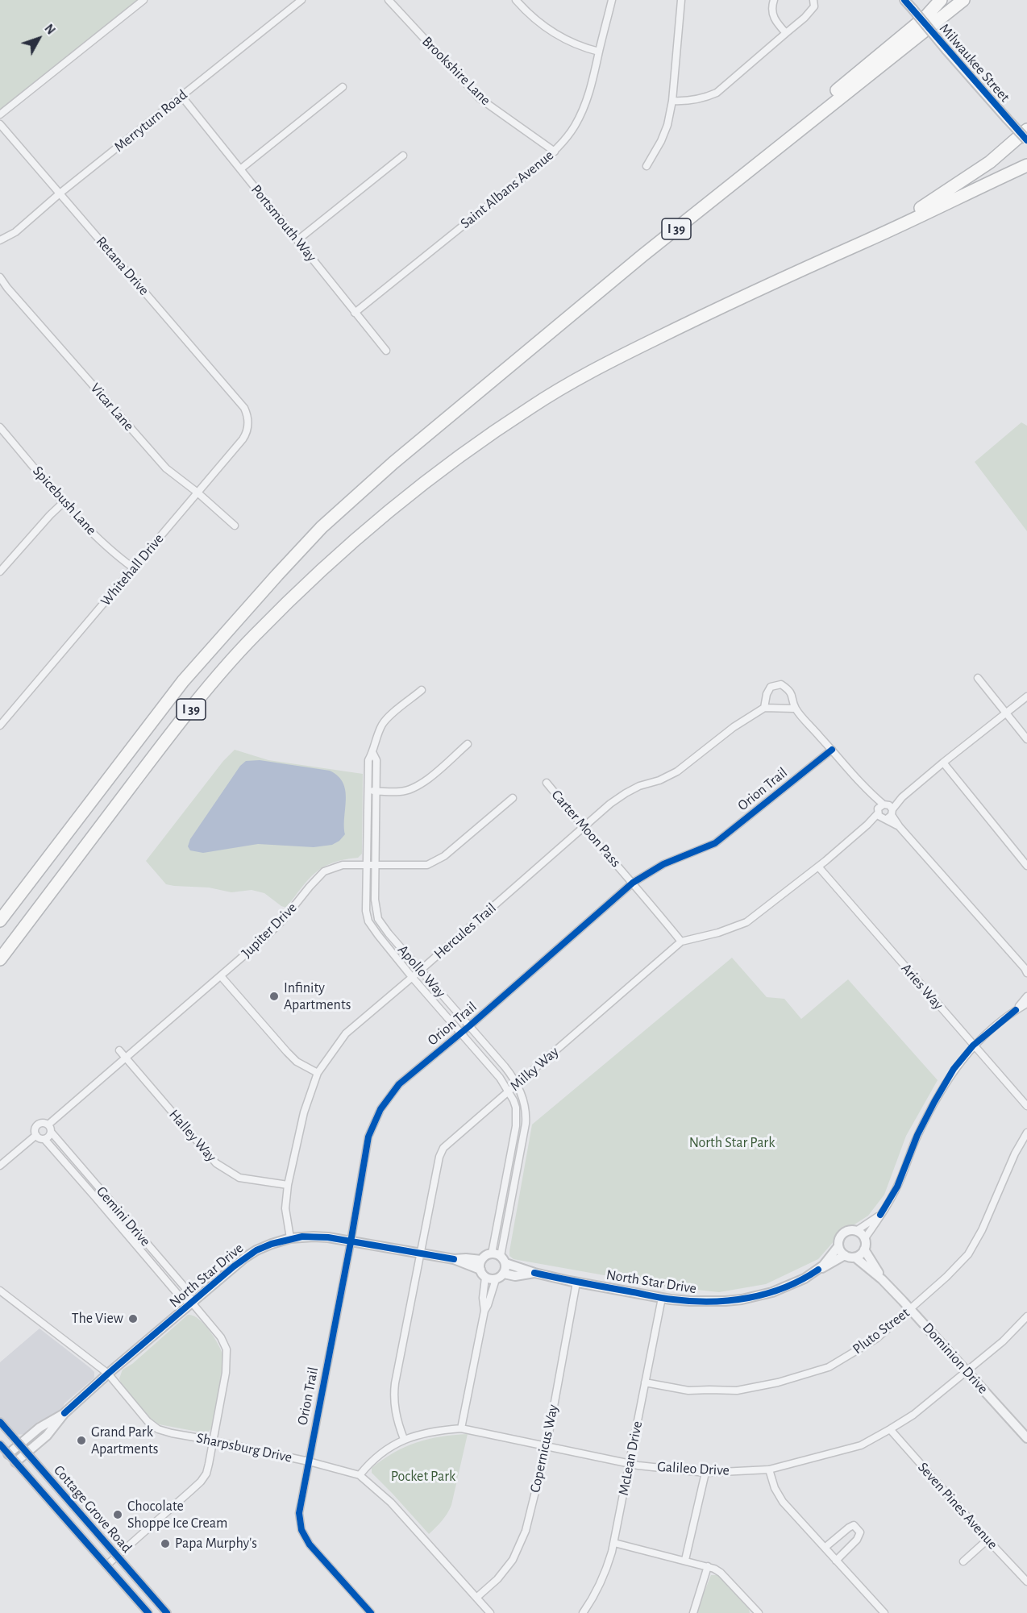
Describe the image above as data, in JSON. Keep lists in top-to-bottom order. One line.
{"streets":{"highway":["I 39"],"main road":["Cottage Grove Road"],"street":["Milwaukee Street","Brookshire Lane","Merryturn Road","Saint Albans Avenue","Portsmouth Way","Retana Drive","Vicar Lane","Spicebush Lane","Whitehall Drive","Orion Trail","Carter Moon Pass","Jupiter Drive","Hercules Trail","Apollo Way","Aries Way","Milky Way","Halley Way","Gemini Drive","North Star Drive","Pluto Street","Dominion Drive","Sharpsburg Drive","Copernicus Way","McLean Drive","Galileo Drive","Seven Pines Avenue"]},"crossings":[["Brookshire Lane","Saint Albans Avenue"],["Merryturn Road","Portsmouth Way"],["Merryturn Road","Retana Drive"],["Saint Albans Avenue","Portsmouth Way"],["Retana Drive","Whitehall Drive"],["Vicar Lane","Whitehall Drive"],["Spicebush Lane","Whitehall Drive"],["Orion Trail","Carter Moon Pass"],["Orion Trail","Apollo Way"],["Orion Trail","North Star Drive"],["Orion Trail","Sharpsburg Drive"],["Carter Moon Pass","Hercules Trail"],["Carter Moon Pass","Milky Way"],["Jupiter Drive","Apollo Way"],["Jupiter Drive","Halley Way"],["Jupiter Drive","Gemini Drive"],["Hercules Trail","Apollo Way"],["Hercules Trail","Halley Way"],["Hercules Trail","North Star Drive"],["Apollo Way","Milky Way"],["Apollo Way","North Star Drive"],["Aries Way","Milky Way"],["Milky Way","North Star Drive"],["Milky Way","Galileo Drive"],["Gemini Drive","North Star Drive"],["Gemini Drive","Sharpsburg Drive"],["Gemini Drive","Cottage Grove Road"],["North Star Drive","Dominion Drive"],["North Star Drive","Sharpsburg Drive"],["North Star Drive","Copernicus Way"],["North Star Drive","McLean Drive"],["North Star Drive","Cottage Grove Road"],["Pluto Street","Dominion Drive"],["Pluto Street","McLean Drive"],["Dominion Drive","Galileo Drive"],["Sharpsburg Drive","Copernicus Way"],["Sharpsburg Drive","Galileo Drive"],["Copernicus Way","Galileo Drive"],["McLean Drive","Galileo Drive"],["Galileo Drive","Seven Pines Avenue"]],"parks":["North Star Park","Pocket Park"],"places":["Infinity Apartments","The View","Grand Park Apartments","Chocolate Shoppe Ice Cream","Papa Murphy's"],"north":"top right"}
